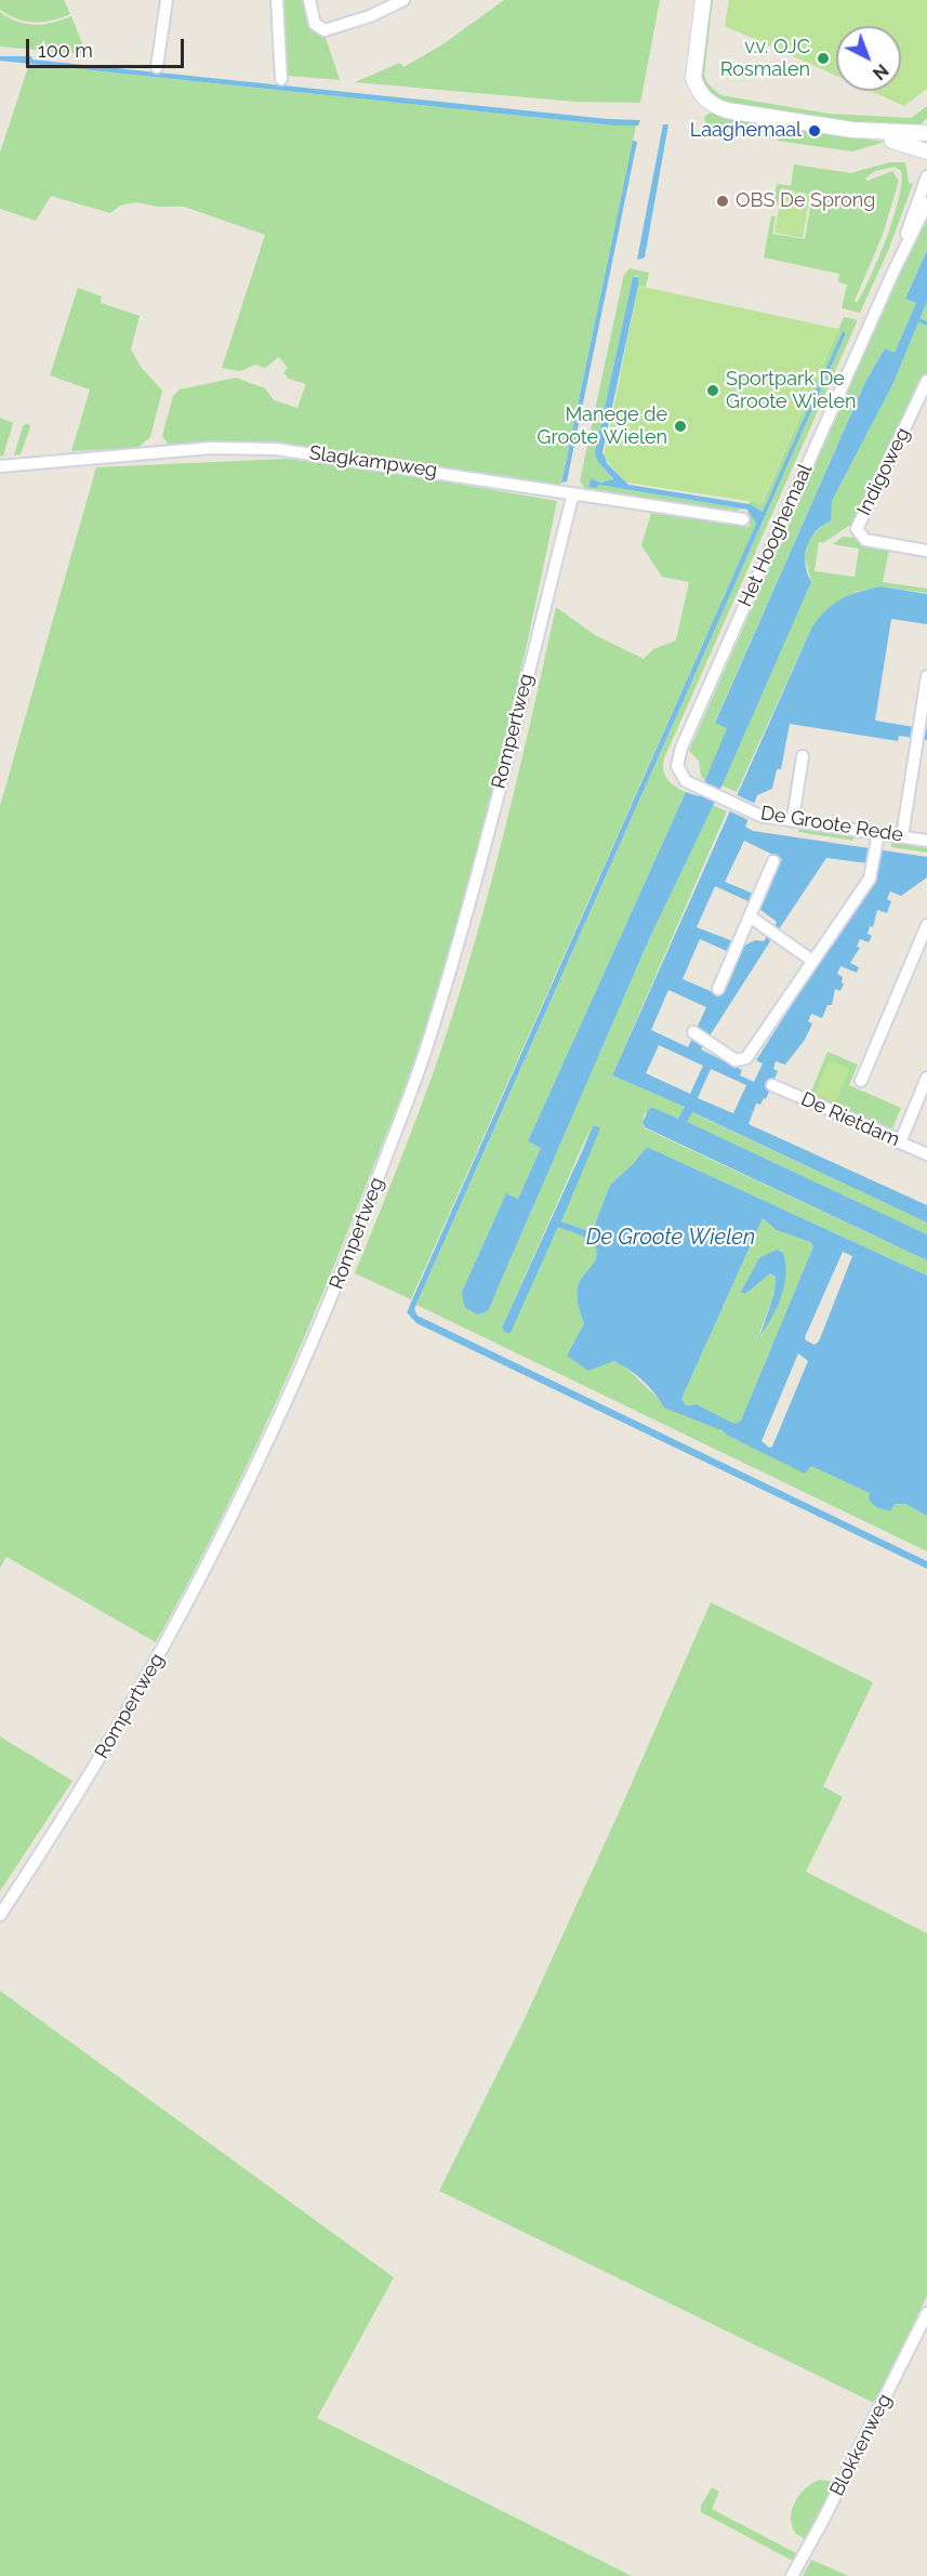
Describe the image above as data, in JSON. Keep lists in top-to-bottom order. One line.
{"streets":{"street":["Slagkampweg","Indigoweg","Het Hooghemaal","Rompertweg","De Groote Rede","De Rietdam","Blokkenweg"]},"crossings":[["Slagkampweg","Rompertweg"],["Het Hooghemaal","De Groote Rede"]],"water":["De Groote Wielen"],"places":["v.v. OJC Rosmalen","Laaghemaal","OBS De Sprong","Sportpark De Groote Wielen","Manege de Groote Wielen"],"scale_bar":"100 m","north":"bottom right"}
